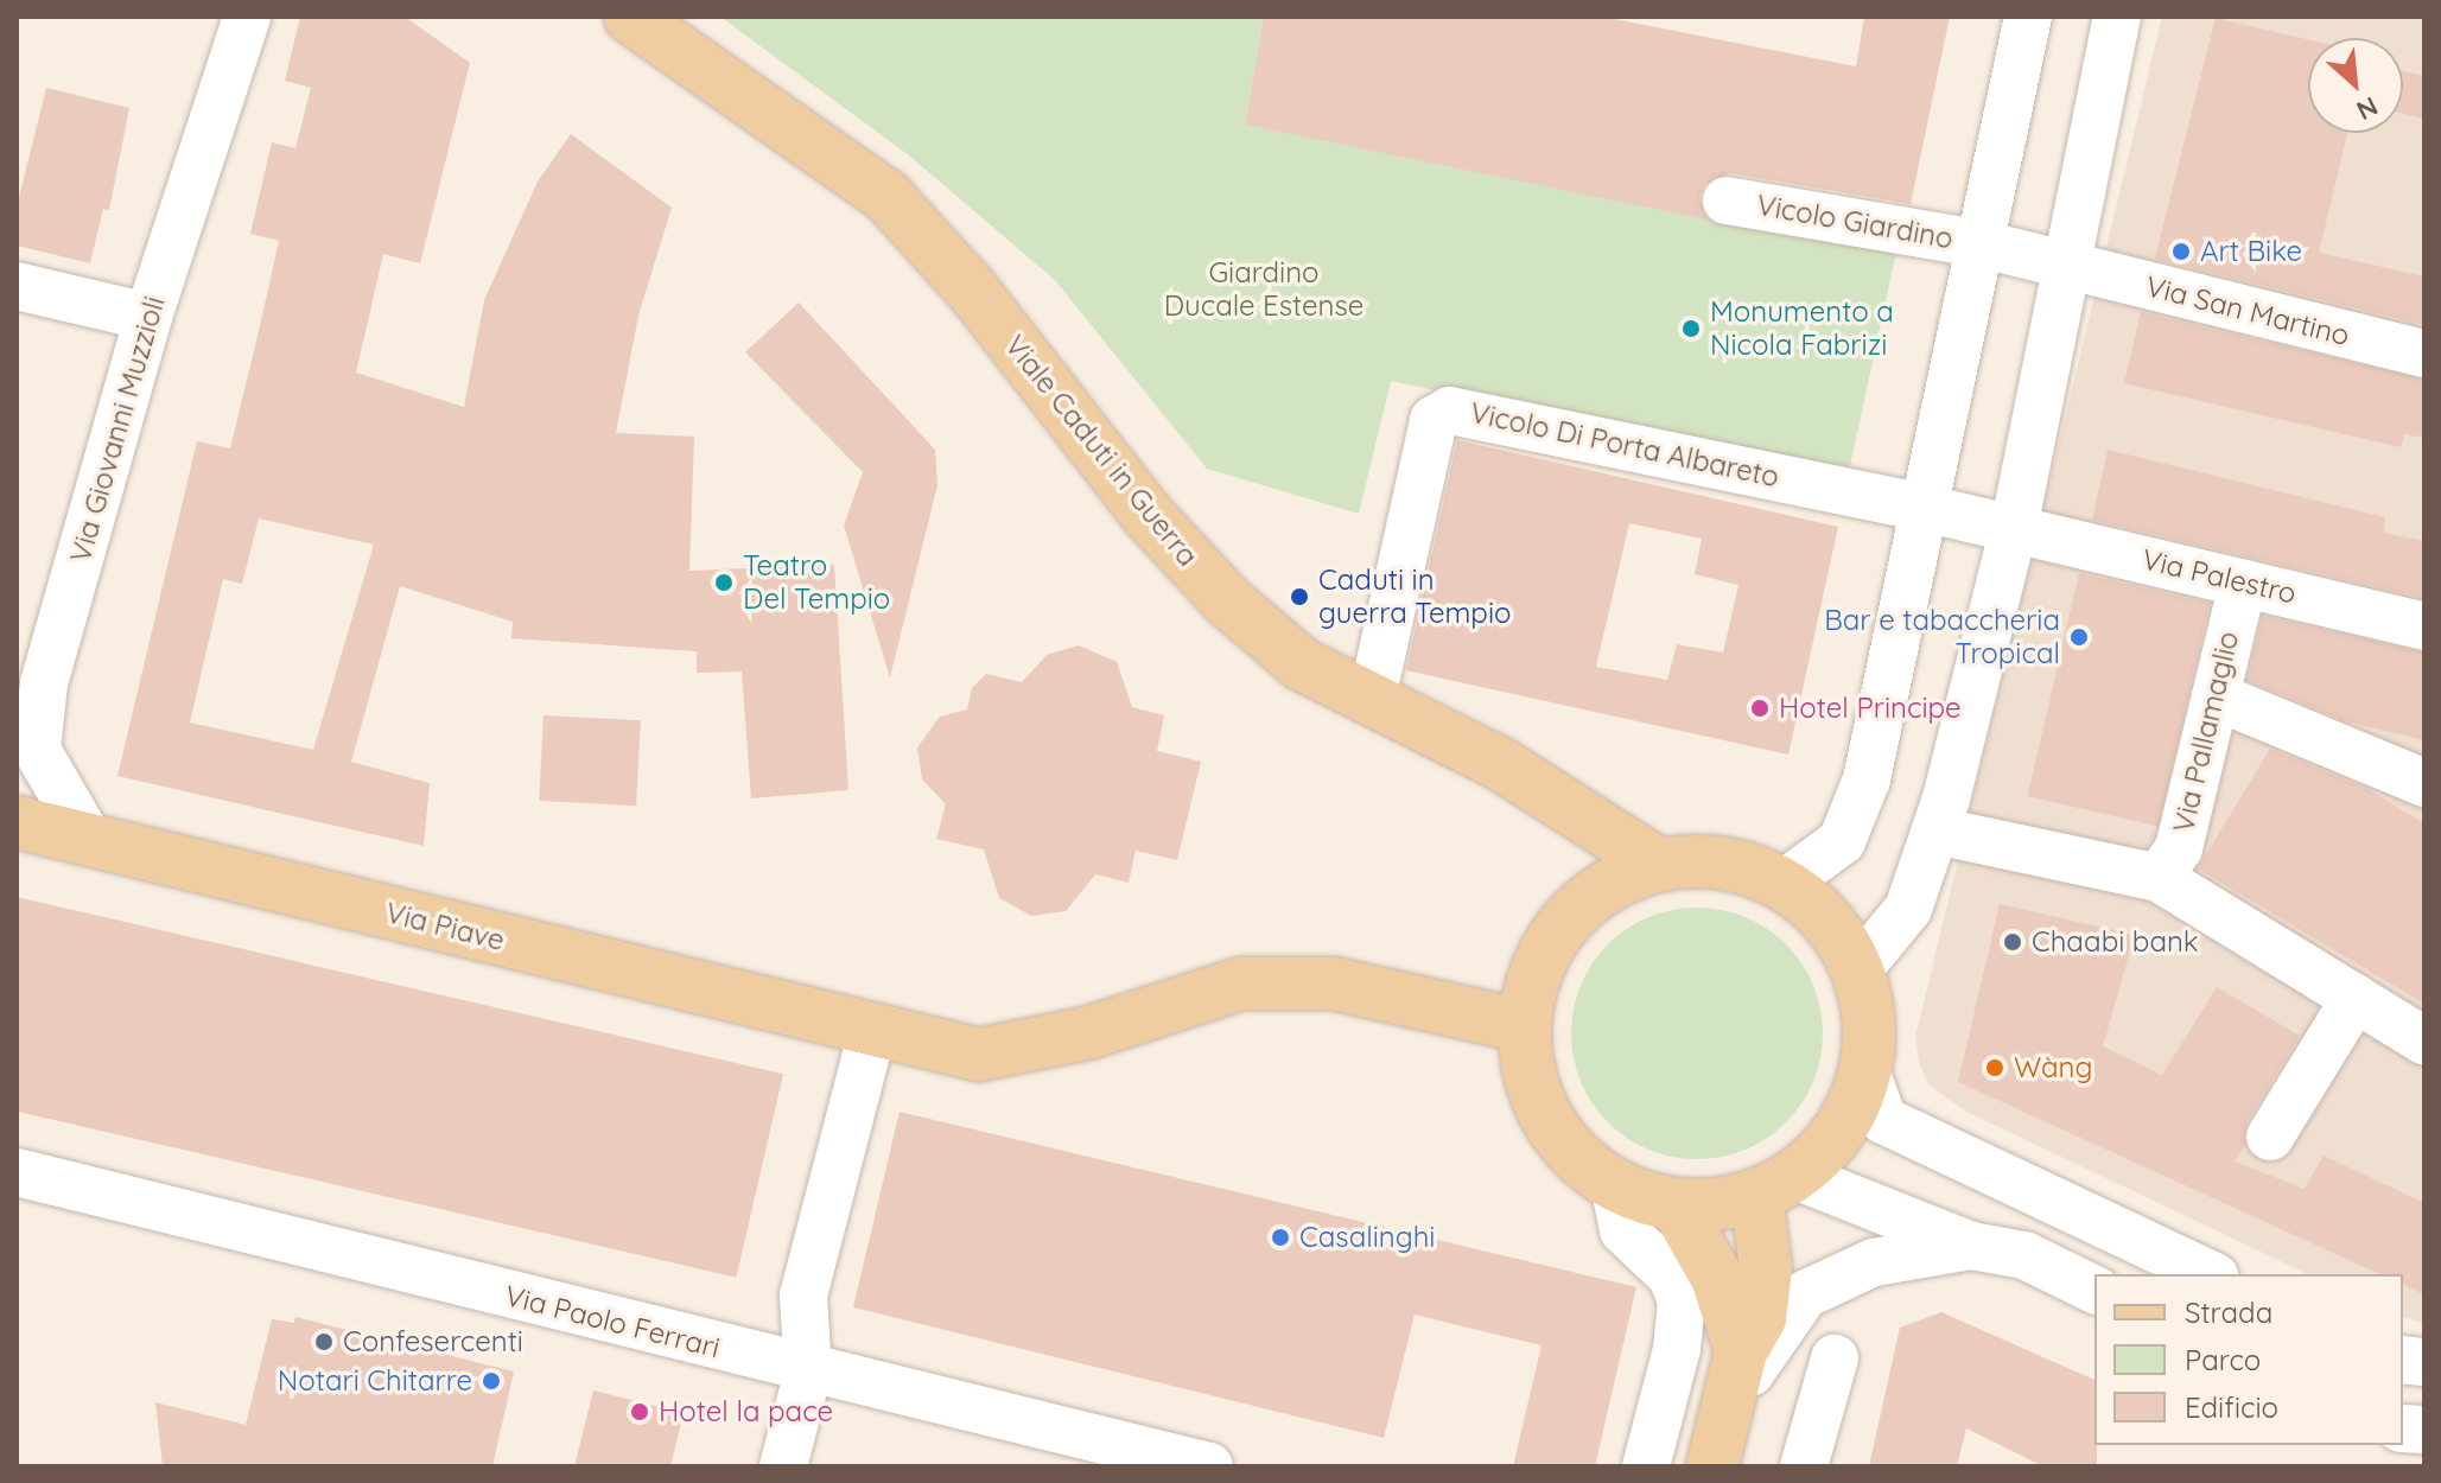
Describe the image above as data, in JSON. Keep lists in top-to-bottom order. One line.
{"streets":{"main road":["Viale Caduti in Guerra","Via Piave"],"street":["Vicolo Giardino","Via San Martino","Via Giovanni Muzzioli","Vicolo Di Porta Albareto","Via Palestro","Via Pallamaglio","Via Paolo Ferrari"]},"crossings":[["Vicolo Giardino","Via San Martino"],["Via Giovanni Muzzioli","Via Piave"],["Vicolo Di Porta Albareto","Viale Caduti in Guerra"],["Vicolo Di Porta Albareto","Via Palestro"],["Via Palestro","Via Pallamaglio"]],"parks":["Giardino Ducale Estense"],"places":["Art Bike","Monumento a Nicola Fabrizi","Teatro Del Tempio","Caduti in guerra Tempio","Bar e tabaccheria Tropical","Hotel Principe","Chaabi bank","Wàng","Casalinghi","Confesercenti","Notari Chitarre","Hotel la pace"],"legend":["Strada","Parco","Edificio"],"north":"bottom right"}
